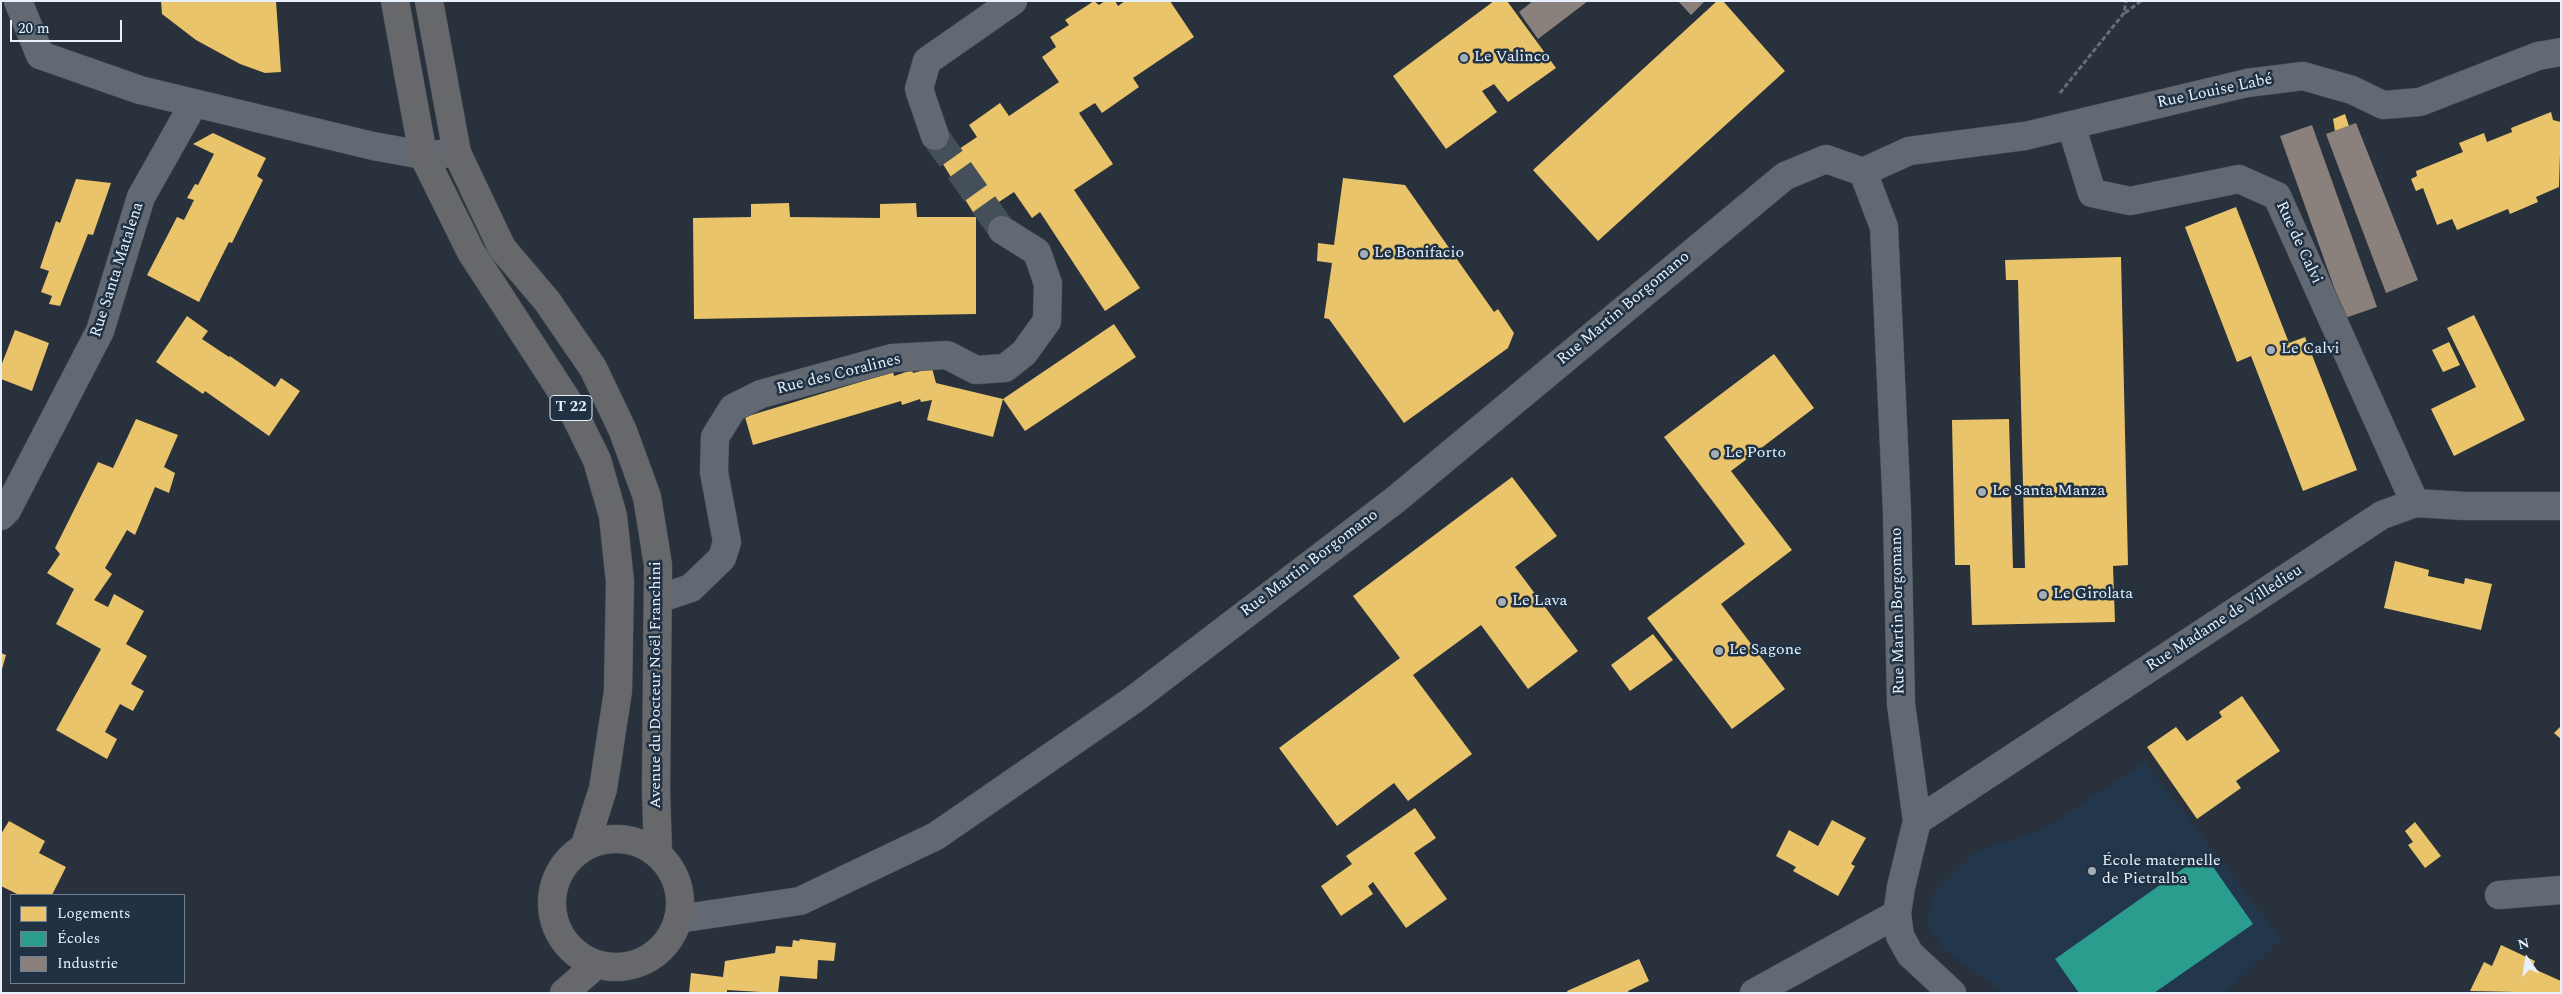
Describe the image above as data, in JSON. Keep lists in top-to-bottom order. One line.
{"streets":{"main road":["T 22","Avenue du Docteur Noël Franchini"],"street":["Rue Louise Labé","Rue de Calvi","Rue Santa Matalena","Rue Martin Borgomano","Rue des Coralines","Rue Madame de Villedieu"]},"crossings":[["Rue Louise Labé","Rue de Calvi"],["Rue Louise Labé","Rue Martin Borgomano"],["Rue de Calvi","Rue Madame de Villedieu"],["Rue Martin Borgomano","T 22"],["Rue Martin Borgomano","Rue Madame de Villedieu"],["Rue Martin Borgomano","Avenue du Docteur Noël Franchini"],["Rue des Coralines","Avenue du Docteur Noël Franchini"],["T 22","Avenue du Docteur Noël Franchini"]],"places":["Le Valinco","Le Bonifacio","Le Calvi","Le Porto","Le Santa Manza","Le Girolata","Le Lava","Le Sagone","École maternelle de Pietralba"],"legend":["Logements","Écoles","Industrie"],"scale_bar":"20 m","north":"top"}
